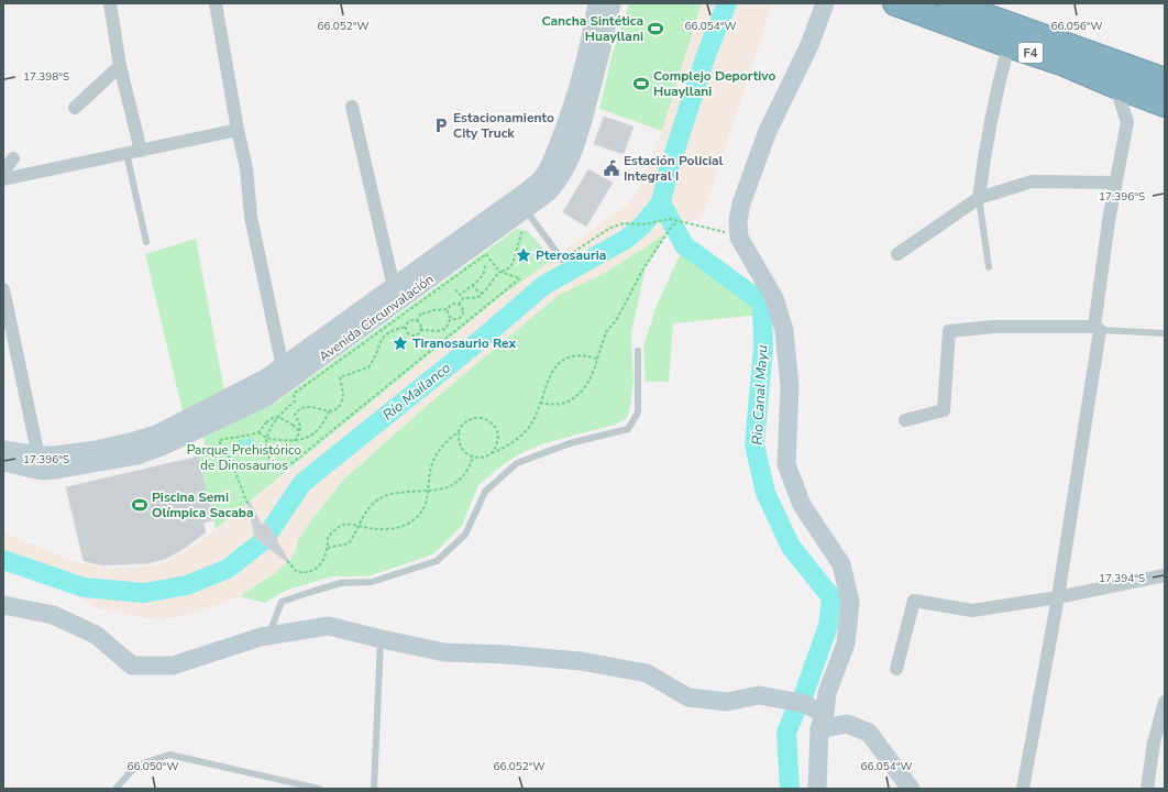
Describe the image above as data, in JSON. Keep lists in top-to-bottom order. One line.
{"streets":{"highway":["F4"],"street":["Avenida Circunvalación"]},"water":["Río Mailanco","Rio Canal Mayu"],"parks":["Parque Prehistórico de Dinosaurios"],"places":{"sports":["Cancha Sintética Huayllani","Complejo Deportivo Huayllani","Piscina Semi Olímpica Sacaba"],"parking":["Estacionamiento City Truck"],"public building":["Estación Policial Integral I"],"place":["Pterosauria","Tiranosaurio Rex"]},"coordinates":["66.052°W","66.054°W","66.056°W","17.398°S","17.396°S","17.394°S","66.050°W"]}
